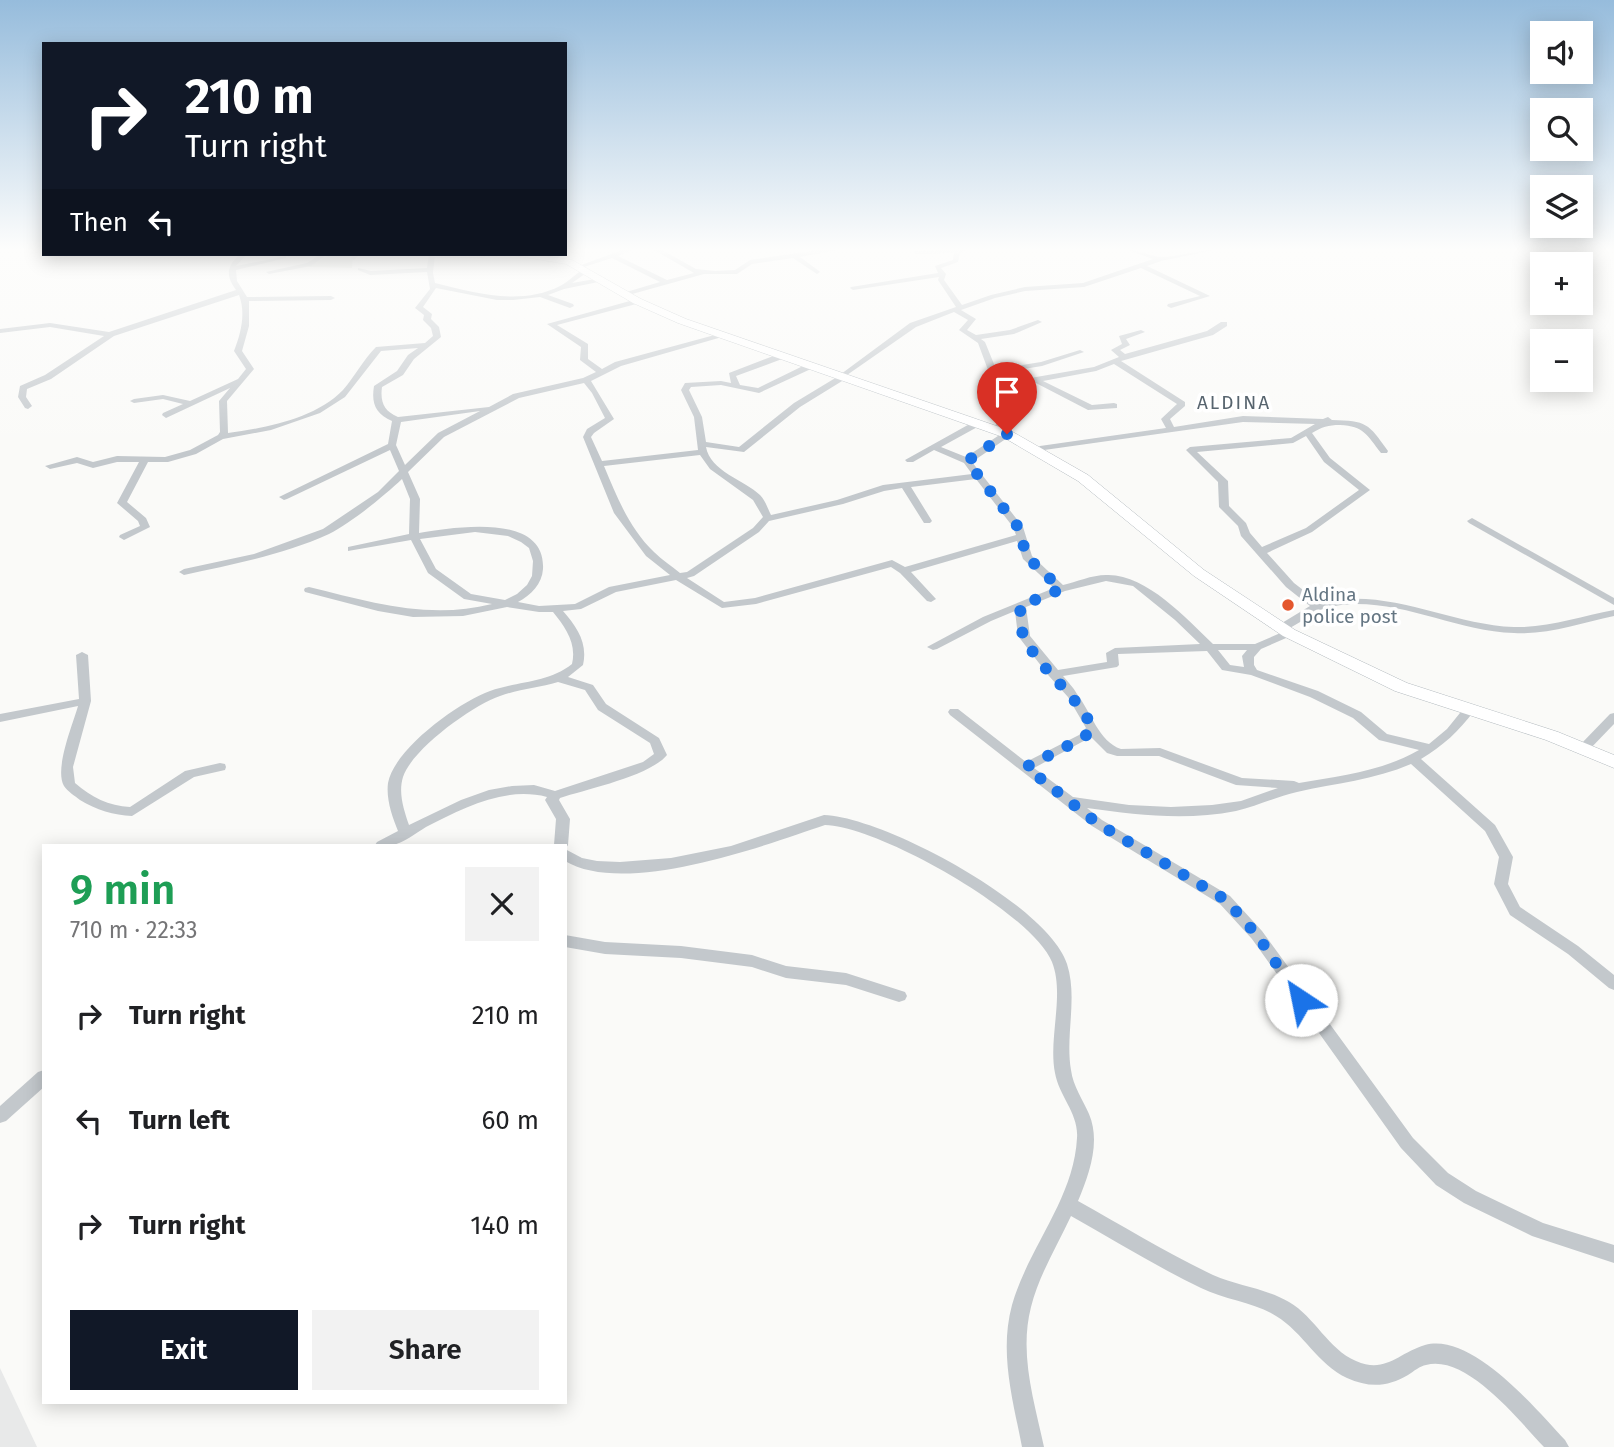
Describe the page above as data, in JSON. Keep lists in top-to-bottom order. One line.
{"districts":["ALDINA"],"places":["Aldina police post"],"page":{"map_buttons":["+","−"],"turn":["210 m","Turn right"],"then":"Then","heading":["9 min","710 m · 22:33"],"list":[{"name":"Turn right","value":"210 m"},{"name":"Turn left","value":"60 m"},{"name":"Turn right","value":"140 m"}],"buttons":["Exit","Share"]}}
